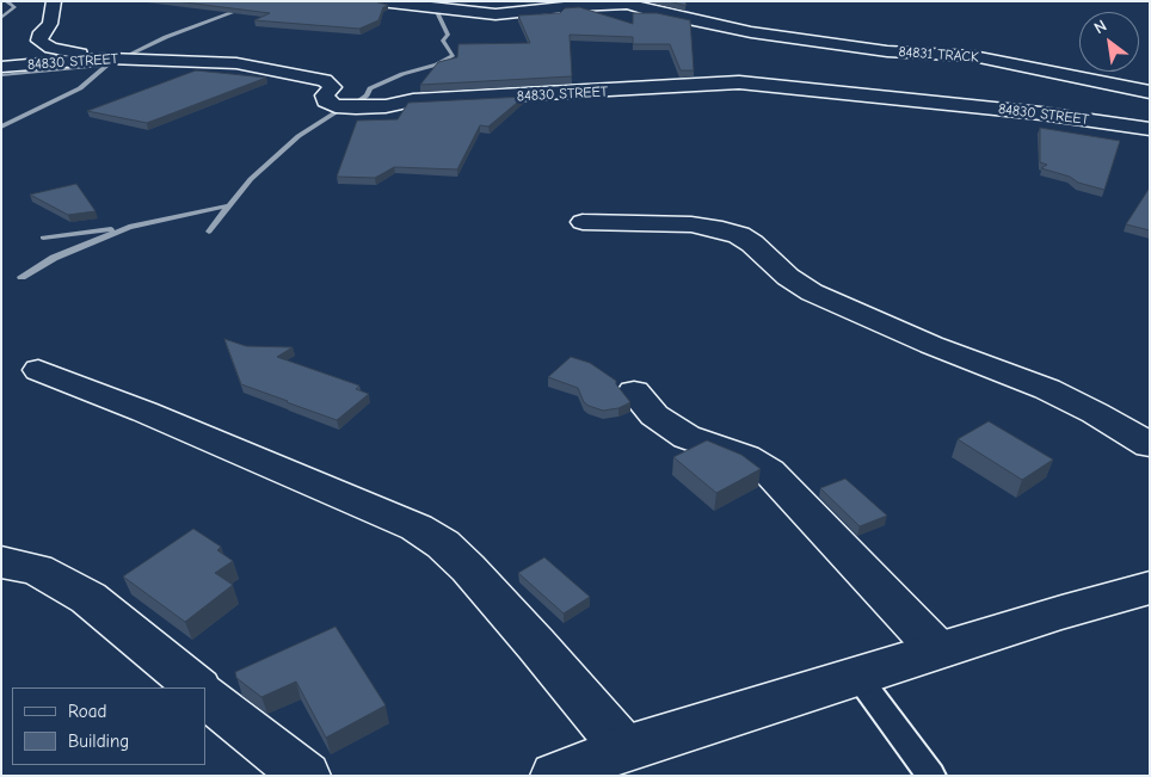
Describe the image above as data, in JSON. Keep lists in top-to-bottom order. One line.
{"streets":{"street":["84831 TRACK","84830 STREET"]},"legend":["Road","Building"],"north":"top left"}
